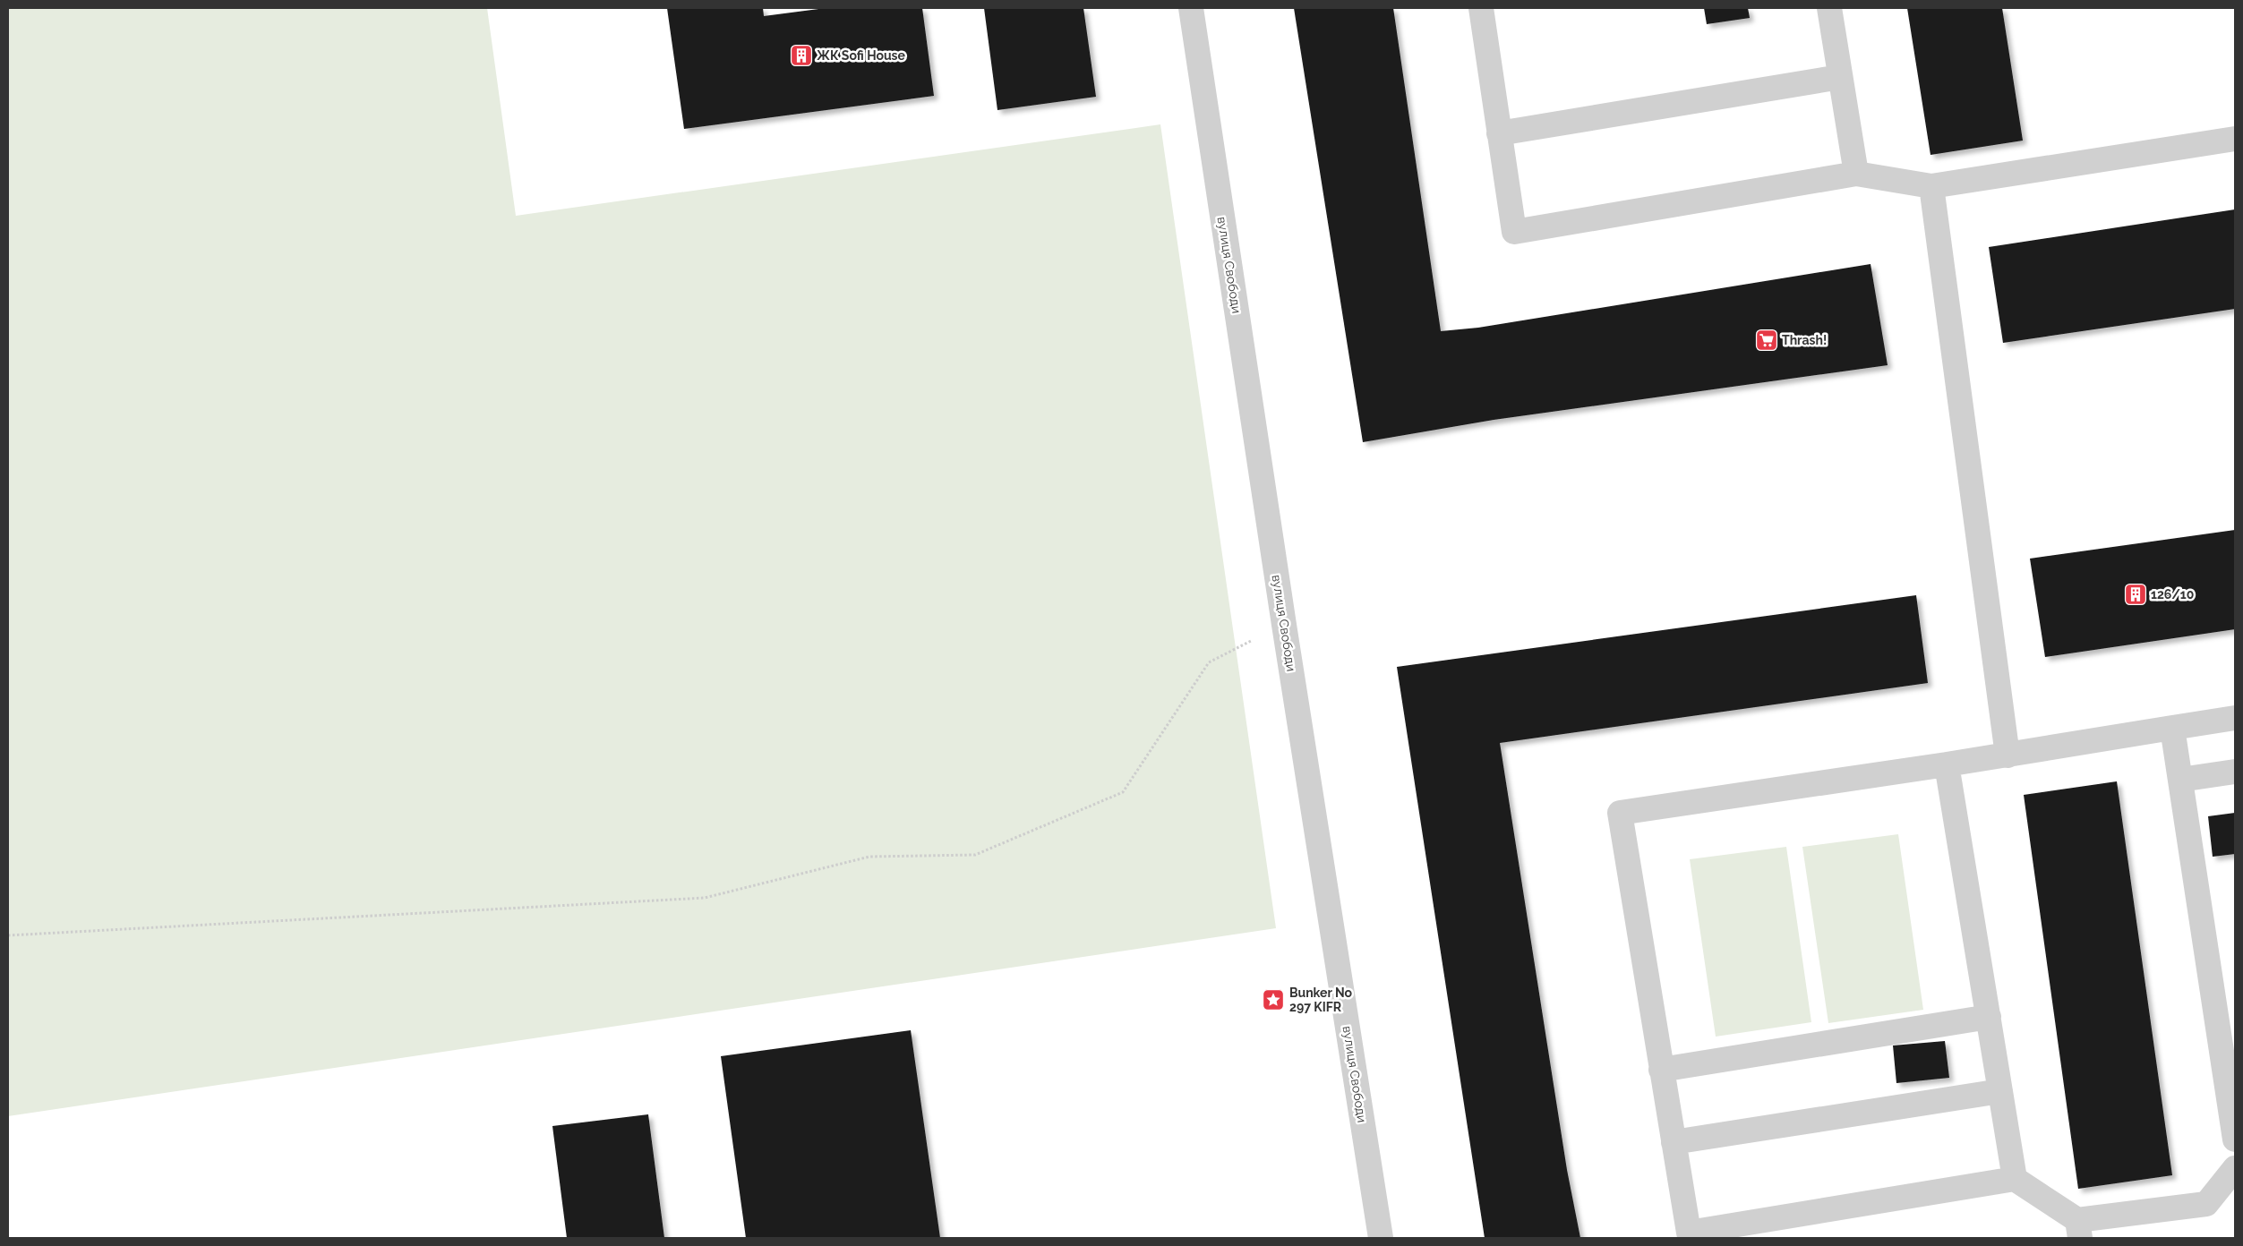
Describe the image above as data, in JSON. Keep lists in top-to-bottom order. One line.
{"streets":{"street":["вулиця Свободи"]},"places":{"building":["ЖК Sofi House","126/10"],"supermarket":["Thrash!"],"place":["Bunker No 297 KIFR"]}}
